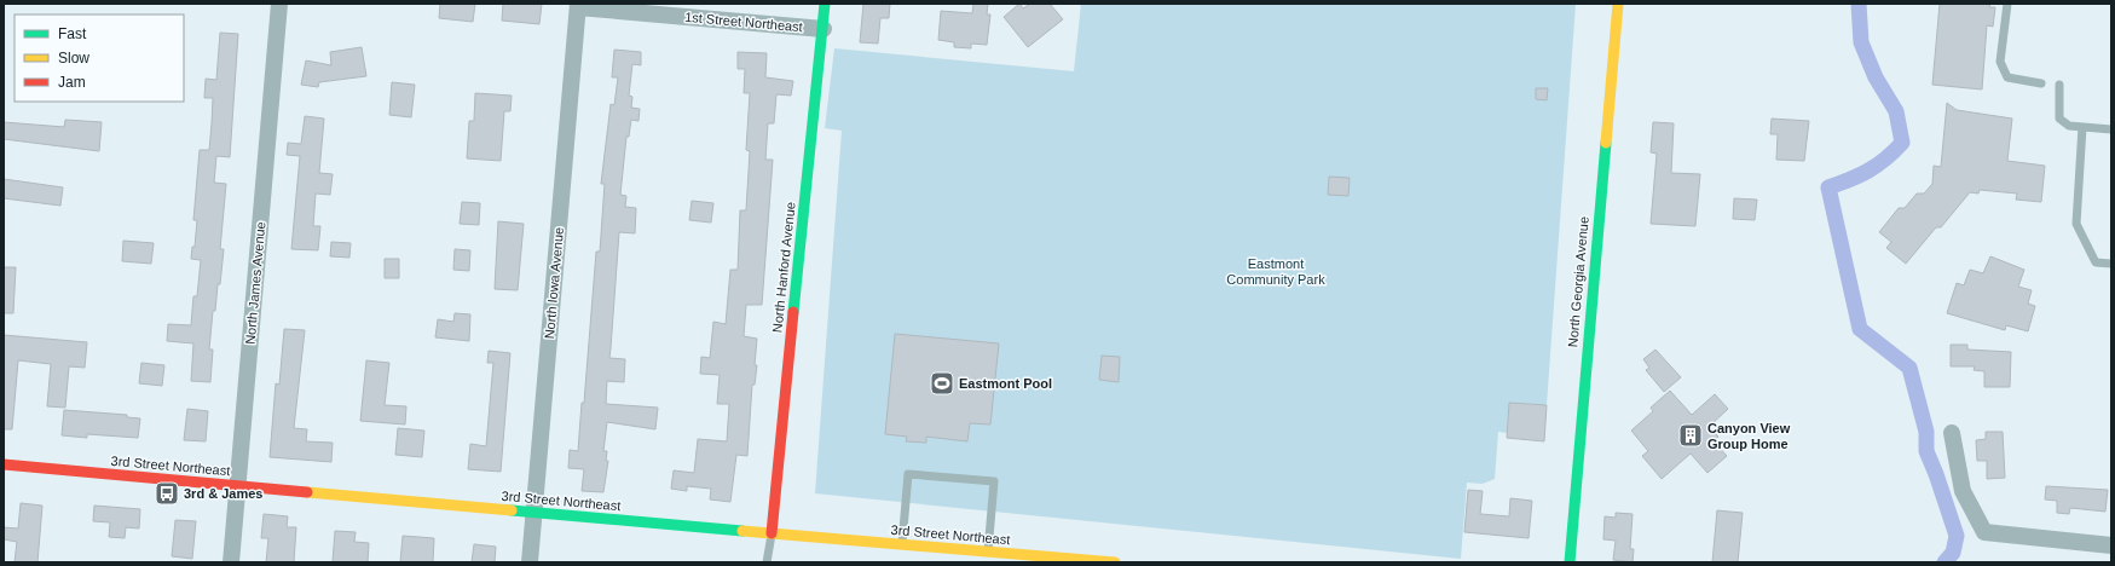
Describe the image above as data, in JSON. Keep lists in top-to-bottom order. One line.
{"streets":{"street":["1st Street Northeast","North Hanford Avenue","North Georgia Avenue","North James Avenue","North Iowa Avenue","3rd Street Northeast"]},"crossings":[["1st Street Northeast","North Hanford Avenue"],["1st Street Northeast","North Iowa Avenue"],["North Hanford Avenue","3rd Street Northeast"],["North James Avenue","3rd Street Northeast"],["North Iowa Avenue","3rd Street Northeast"]],"parks":["Eastmont Community Park"],"places":{"sports":["Eastmont Pool"],"building":["Canyon View Group Home"],"bus stop":["3rd & James"]},"legend":["Fast","Slow","Jam"]}
